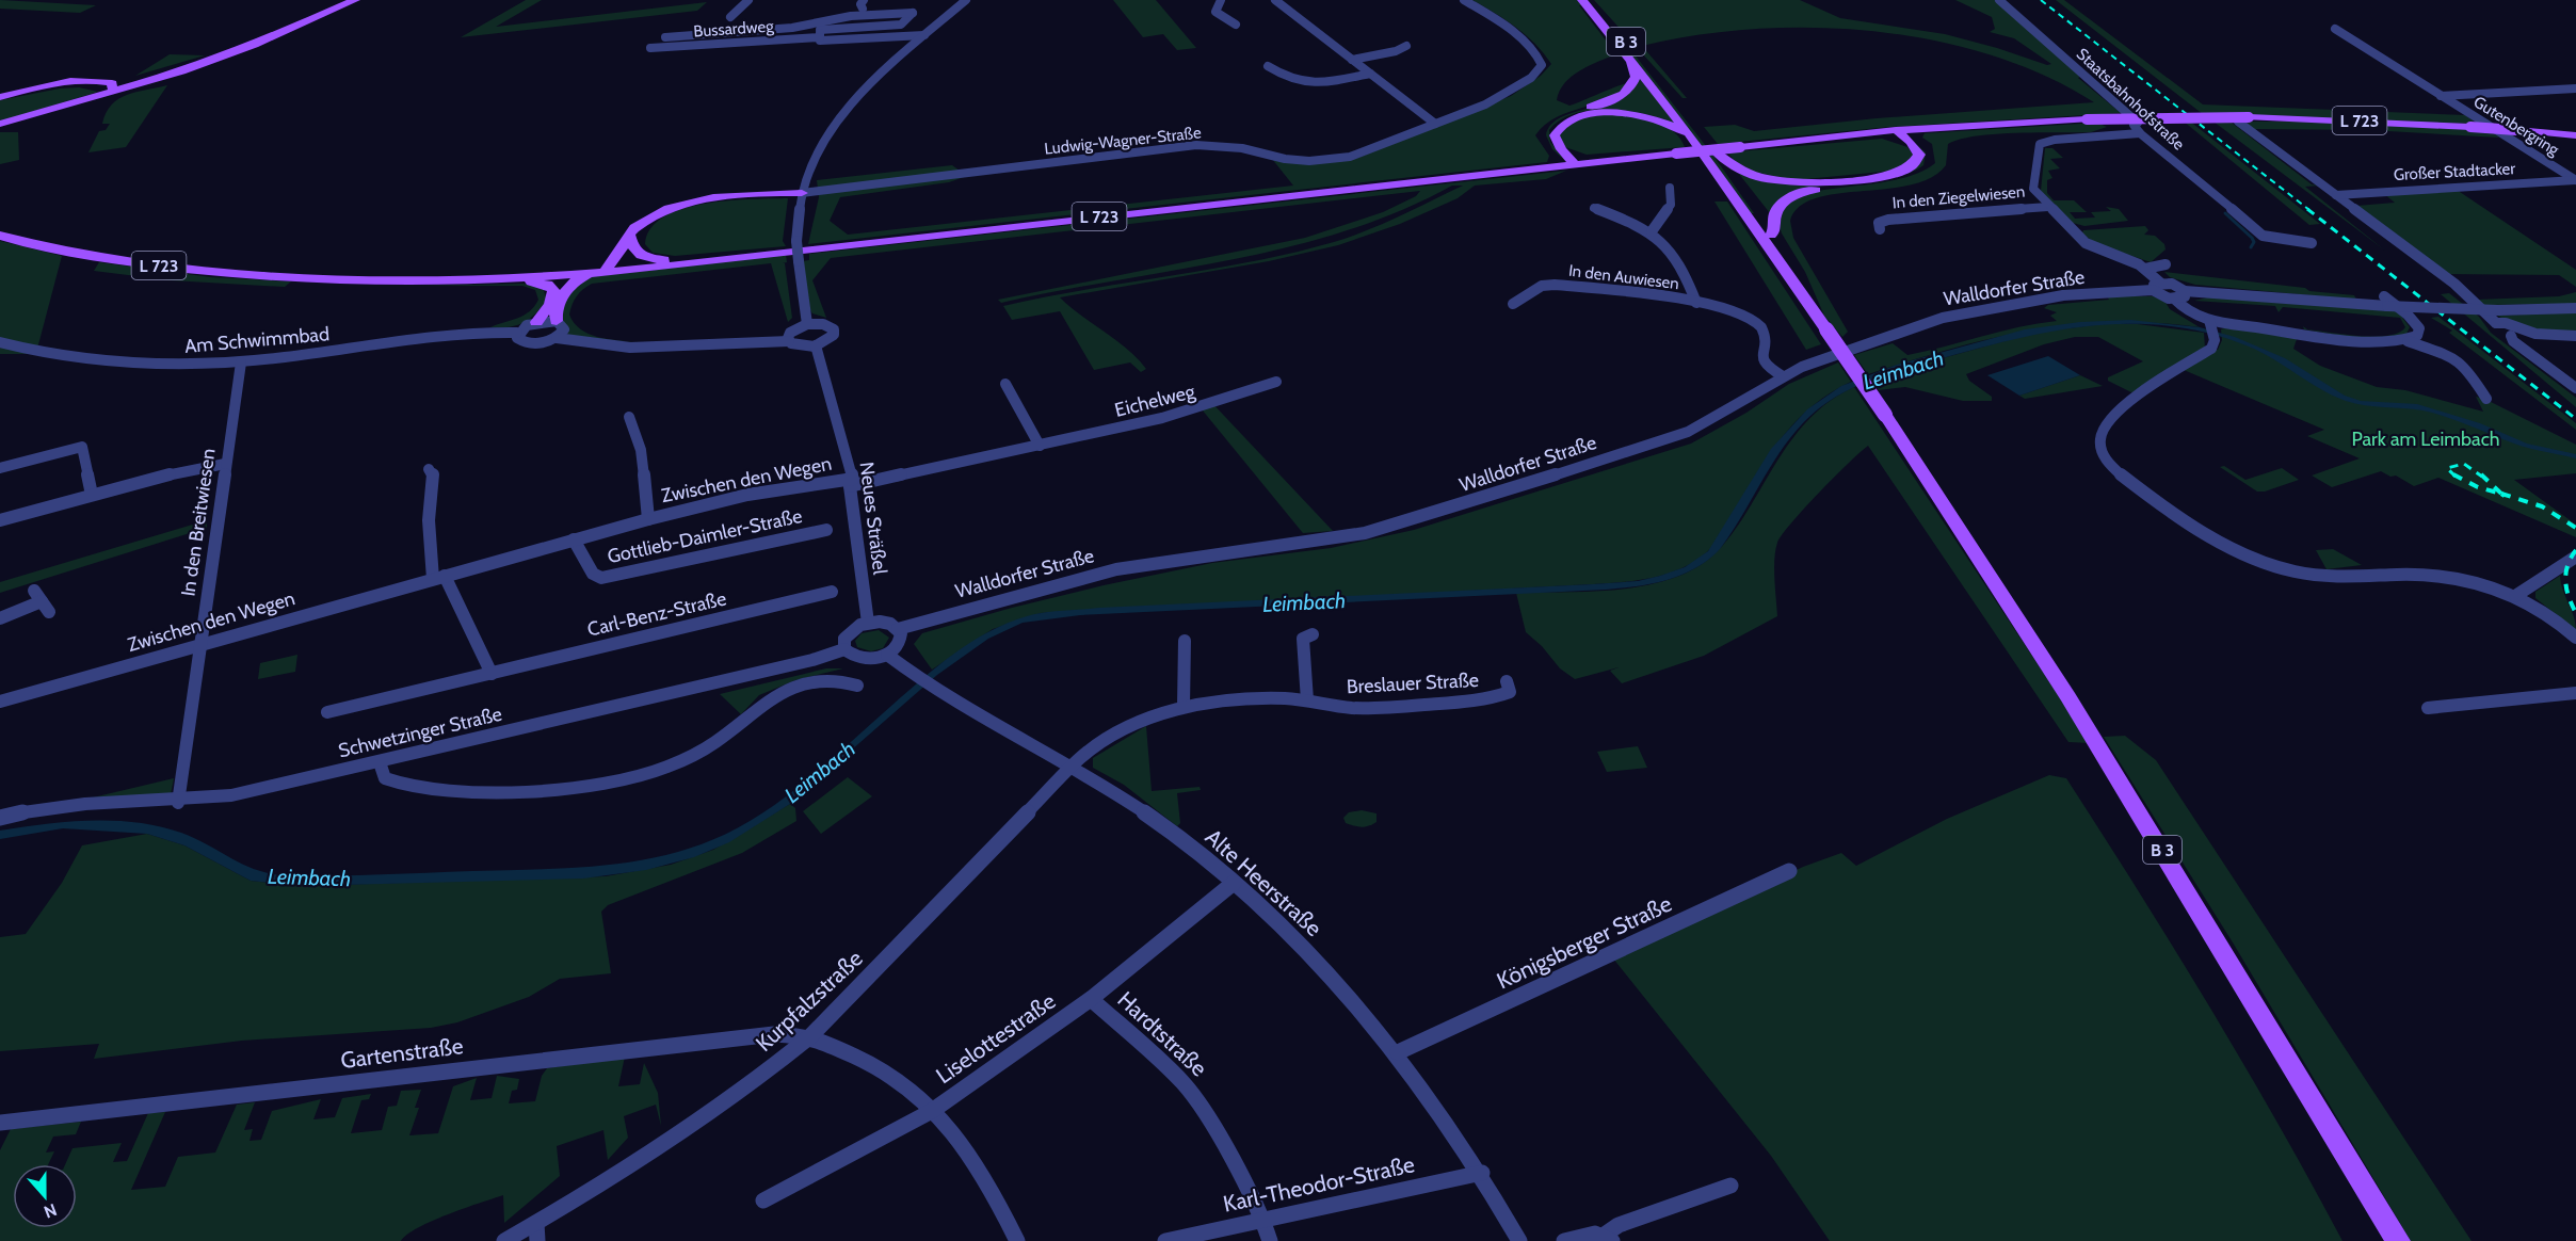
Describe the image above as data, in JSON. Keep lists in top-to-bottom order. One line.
{"streets":{"main road":["B 3","L 723"],"street":["Bussardweg","Staatsbahnhofstraße","Gutenbergring","Ludwig-Wagner-Straße","Großer Stadtacker","In den Ziegelwiesen","In den Auwiesen","Walldorfer Straße","Am Schwimmbad","Eichelweg","Zwischen den Wegen","Neues Sträßel","In den Breitwiesen","Gottlieb-Daimler-Straße","Carl-Benz-Straße","Breslauer Straße","Schwetzinger Straße","Alte Heerstraße","Königsberger Straße","Kurpfalzstraße","Hardtstraße","Liselottestraße","Gartenstraße","Karl-Theodor-Straße"]},"crossings":[["Staatsbahnhofstraße","In den Ziegelwiesen"],["Gutenbergring","Großer Stadtacker"],["In den Ziegelwiesen","Walldorfer Straße"],["In den Auwiesen","Walldorfer Straße"],["Walldorfer Straße","Neues Sträßel"],["Walldorfer Straße","Schwetzinger Straße"],["Walldorfer Straße","Alte Heerstraße"],["Am Schwimmbad","In den Breitwiesen"],["Eichelweg","Zwischen den Wegen"],["Eichelweg","Neues Sträßel"],["Zwischen den Wegen","Neues Sträßel"],["Zwischen den Wegen","In den Breitwiesen"],["Zwischen den Wegen","Gottlieb-Daimler-Straße"],["Neues Sträßel","Schwetzinger Straße"],["Neues Sträßel","Alte Heerstraße"],["In den Breitwiesen","Schwetzinger Straße"],["Breslauer Straße","Alte Heerstraße"],["Breslauer Straße","Kurpfalzstraße"],["Schwetzinger Straße","Alte Heerstraße"],["Alte Heerstraße","Königsberger Straße"],["Alte Heerstraße","Kurpfalzstraße"],["Alte Heerstraße","Liselottestraße"],["Alte Heerstraße","Karl-Theodor-Straße"],["Kurpfalzstraße","Gartenstraße"],["Hardtstraße","Liselottestraße"],["Hardtstraße","Karl-Theodor-Straße"]],"water":["Leimbach"],"parks":["Park am Leimbach"],"north":"bottom"}
